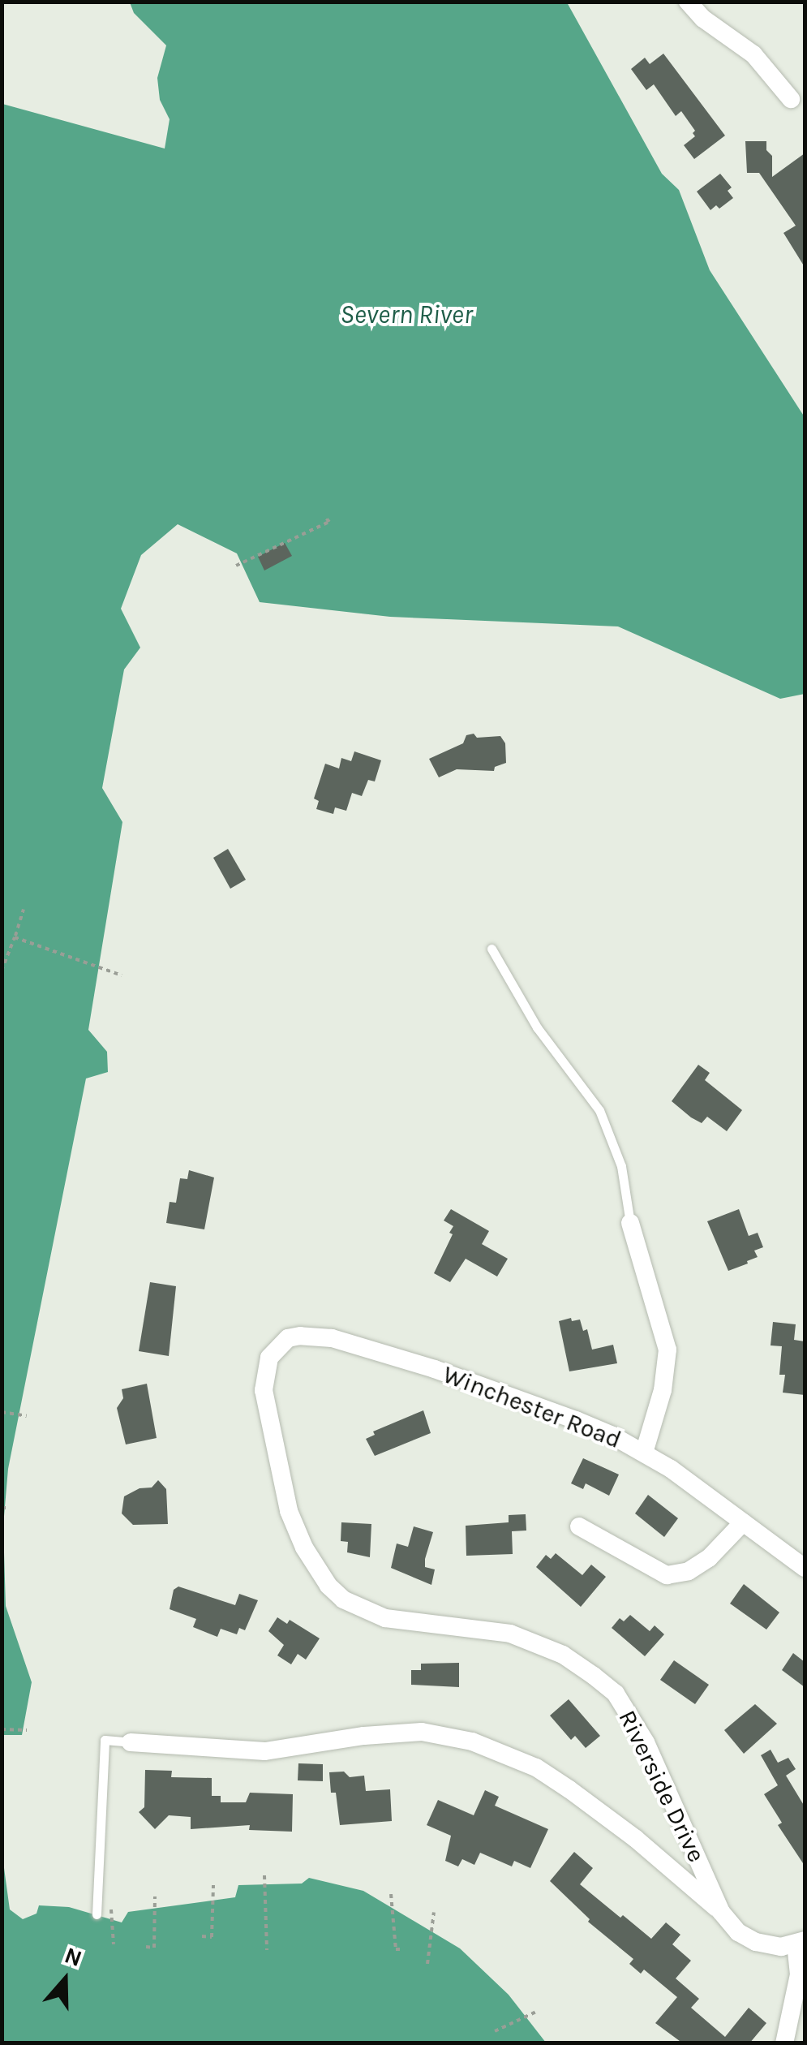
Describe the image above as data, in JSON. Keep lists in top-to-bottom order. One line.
{"streets":{"street":["Winchester Road","Riverside Drive"]},"crossings":[["Winchester Road","Riverside Drive"]],"water":["Severn River"],"north":"top"}
